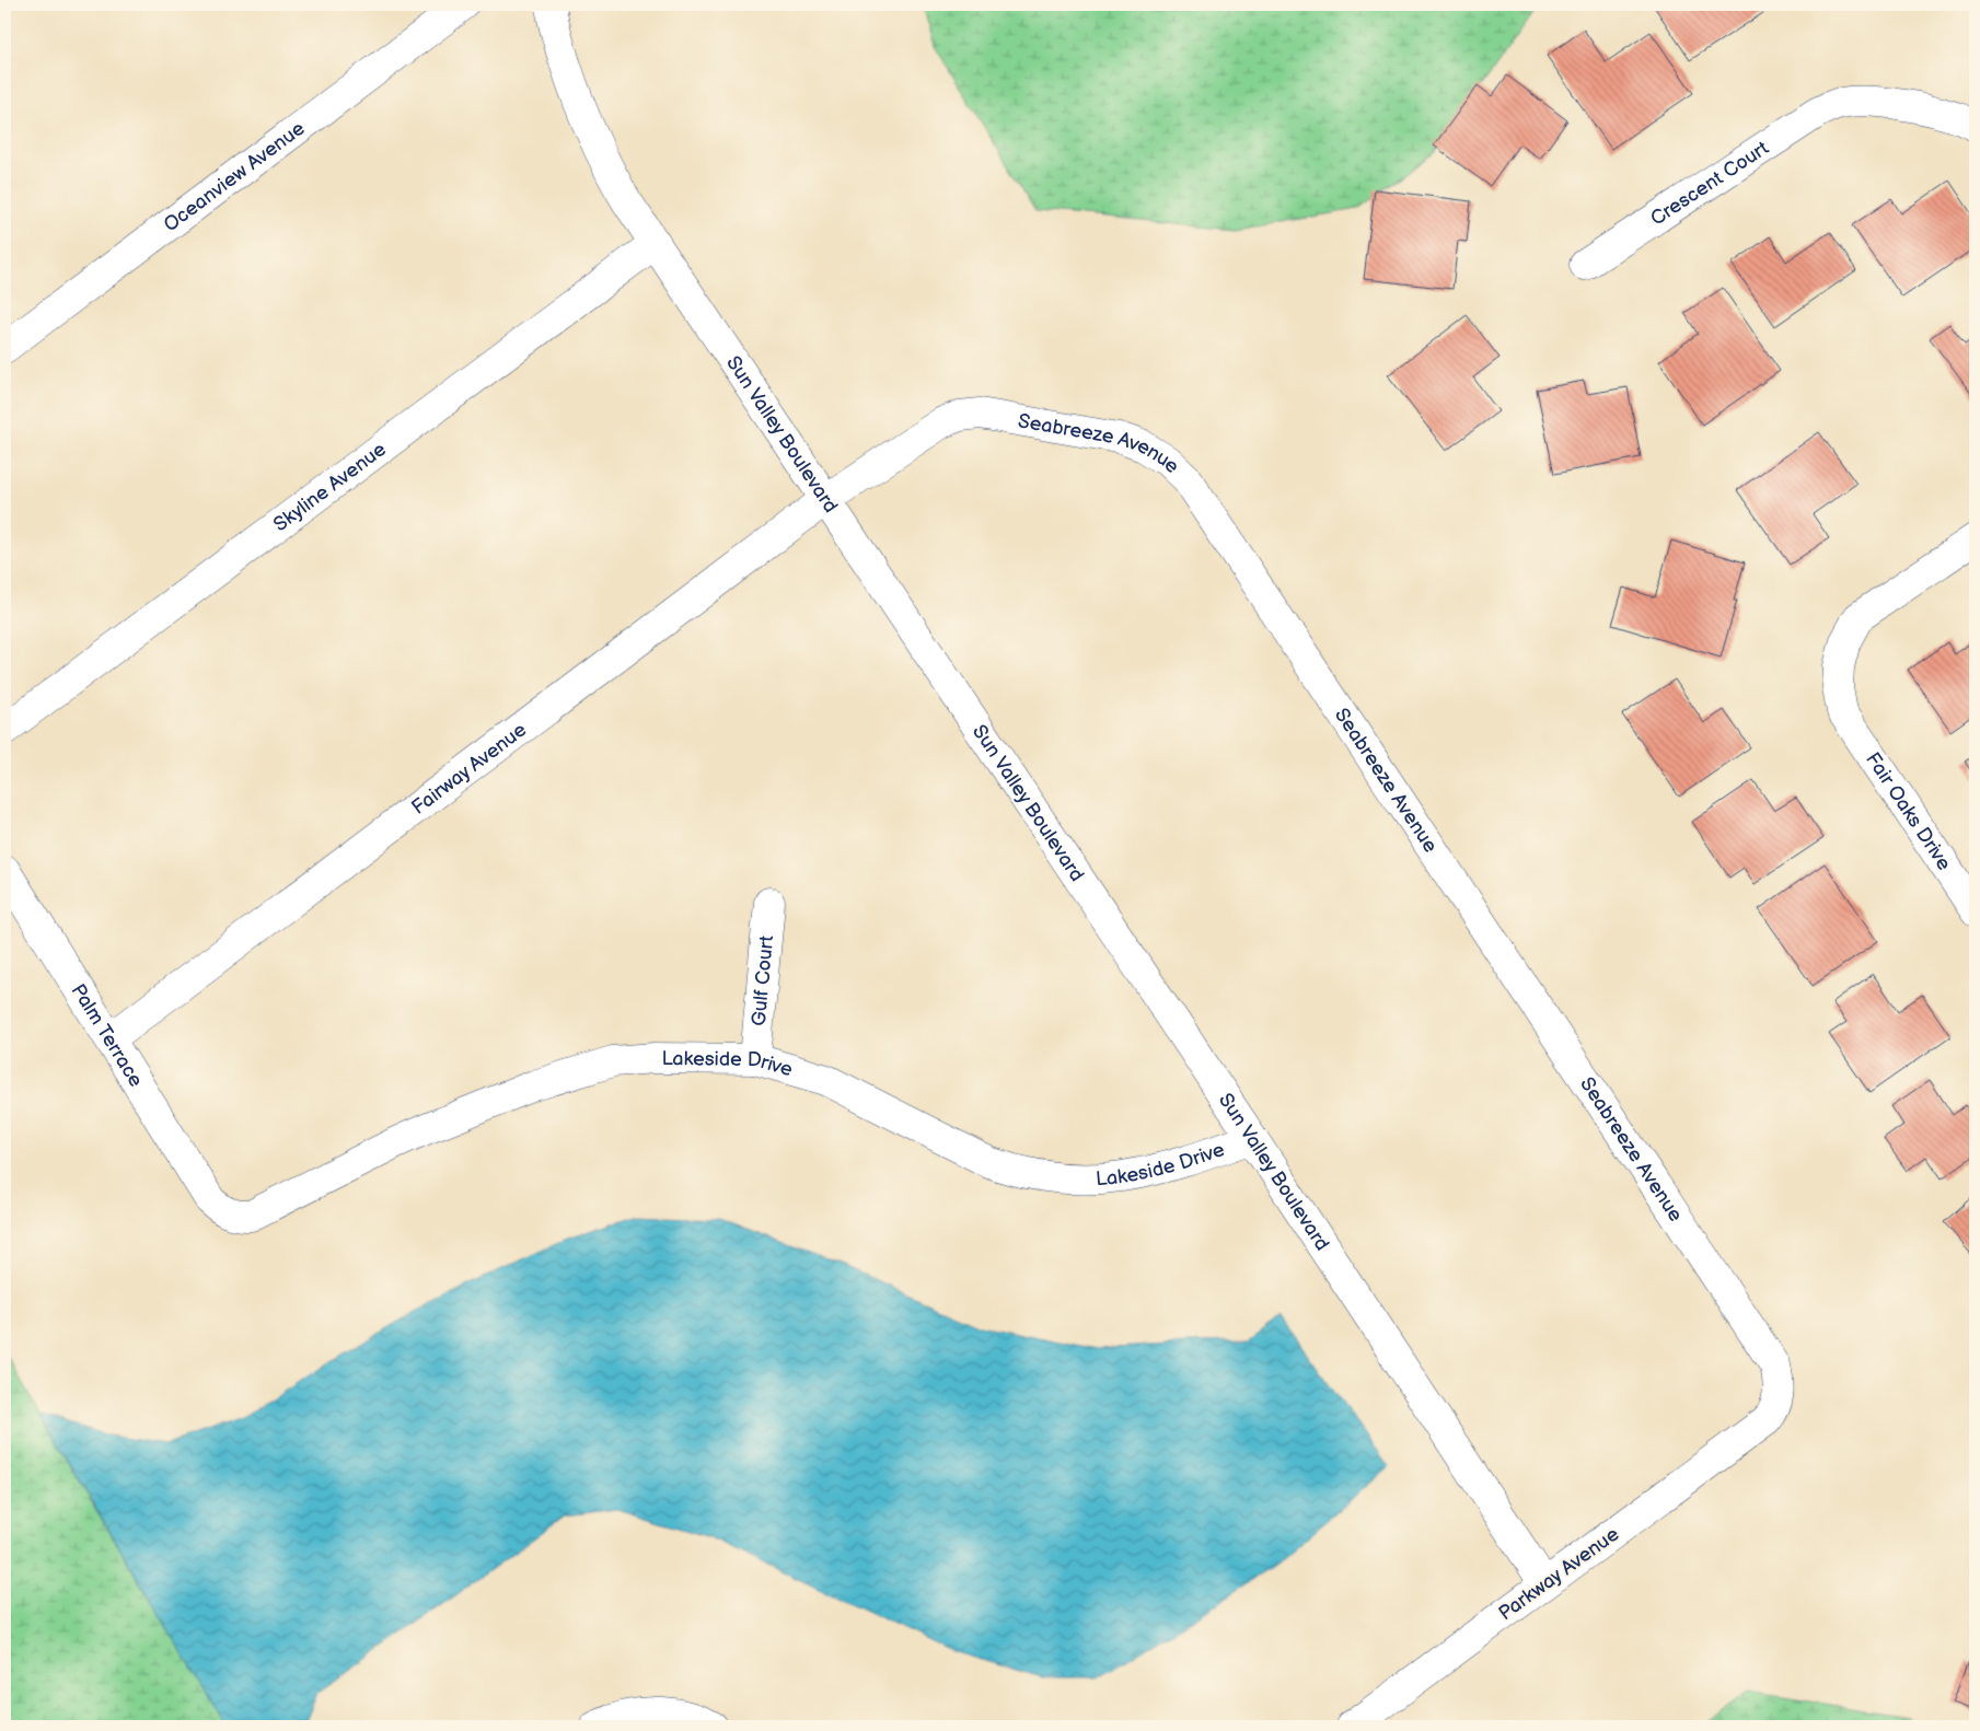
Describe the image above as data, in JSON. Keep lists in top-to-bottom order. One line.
{"streets":{"street":["Oceanview Avenue","Crescent Court","Sun Valley Boulevard","Seabreeze Avenue","Skyline Avenue","Fairway Avenue","Fair Oaks Drive","Gulf Court","Palm Terrace","Lakeside Drive","Parkway Avenue"]},"crossings":[["Sun Valley Boulevard","Seabreeze Avenue"],["Sun Valley Boulevard","Skyline Avenue"],["Sun Valley Boulevard","Fairway Avenue"],["Sun Valley Boulevard","Lakeside Drive"],["Sun Valley Boulevard","Parkway Avenue"],["Seabreeze Avenue","Fairway Avenue"],["Seabreeze Avenue","Parkway Avenue"],["Fairway Avenue","Palm Terrace"],["Gulf Court","Lakeside Drive"],["Palm Terrace","Lakeside Drive"]]}
